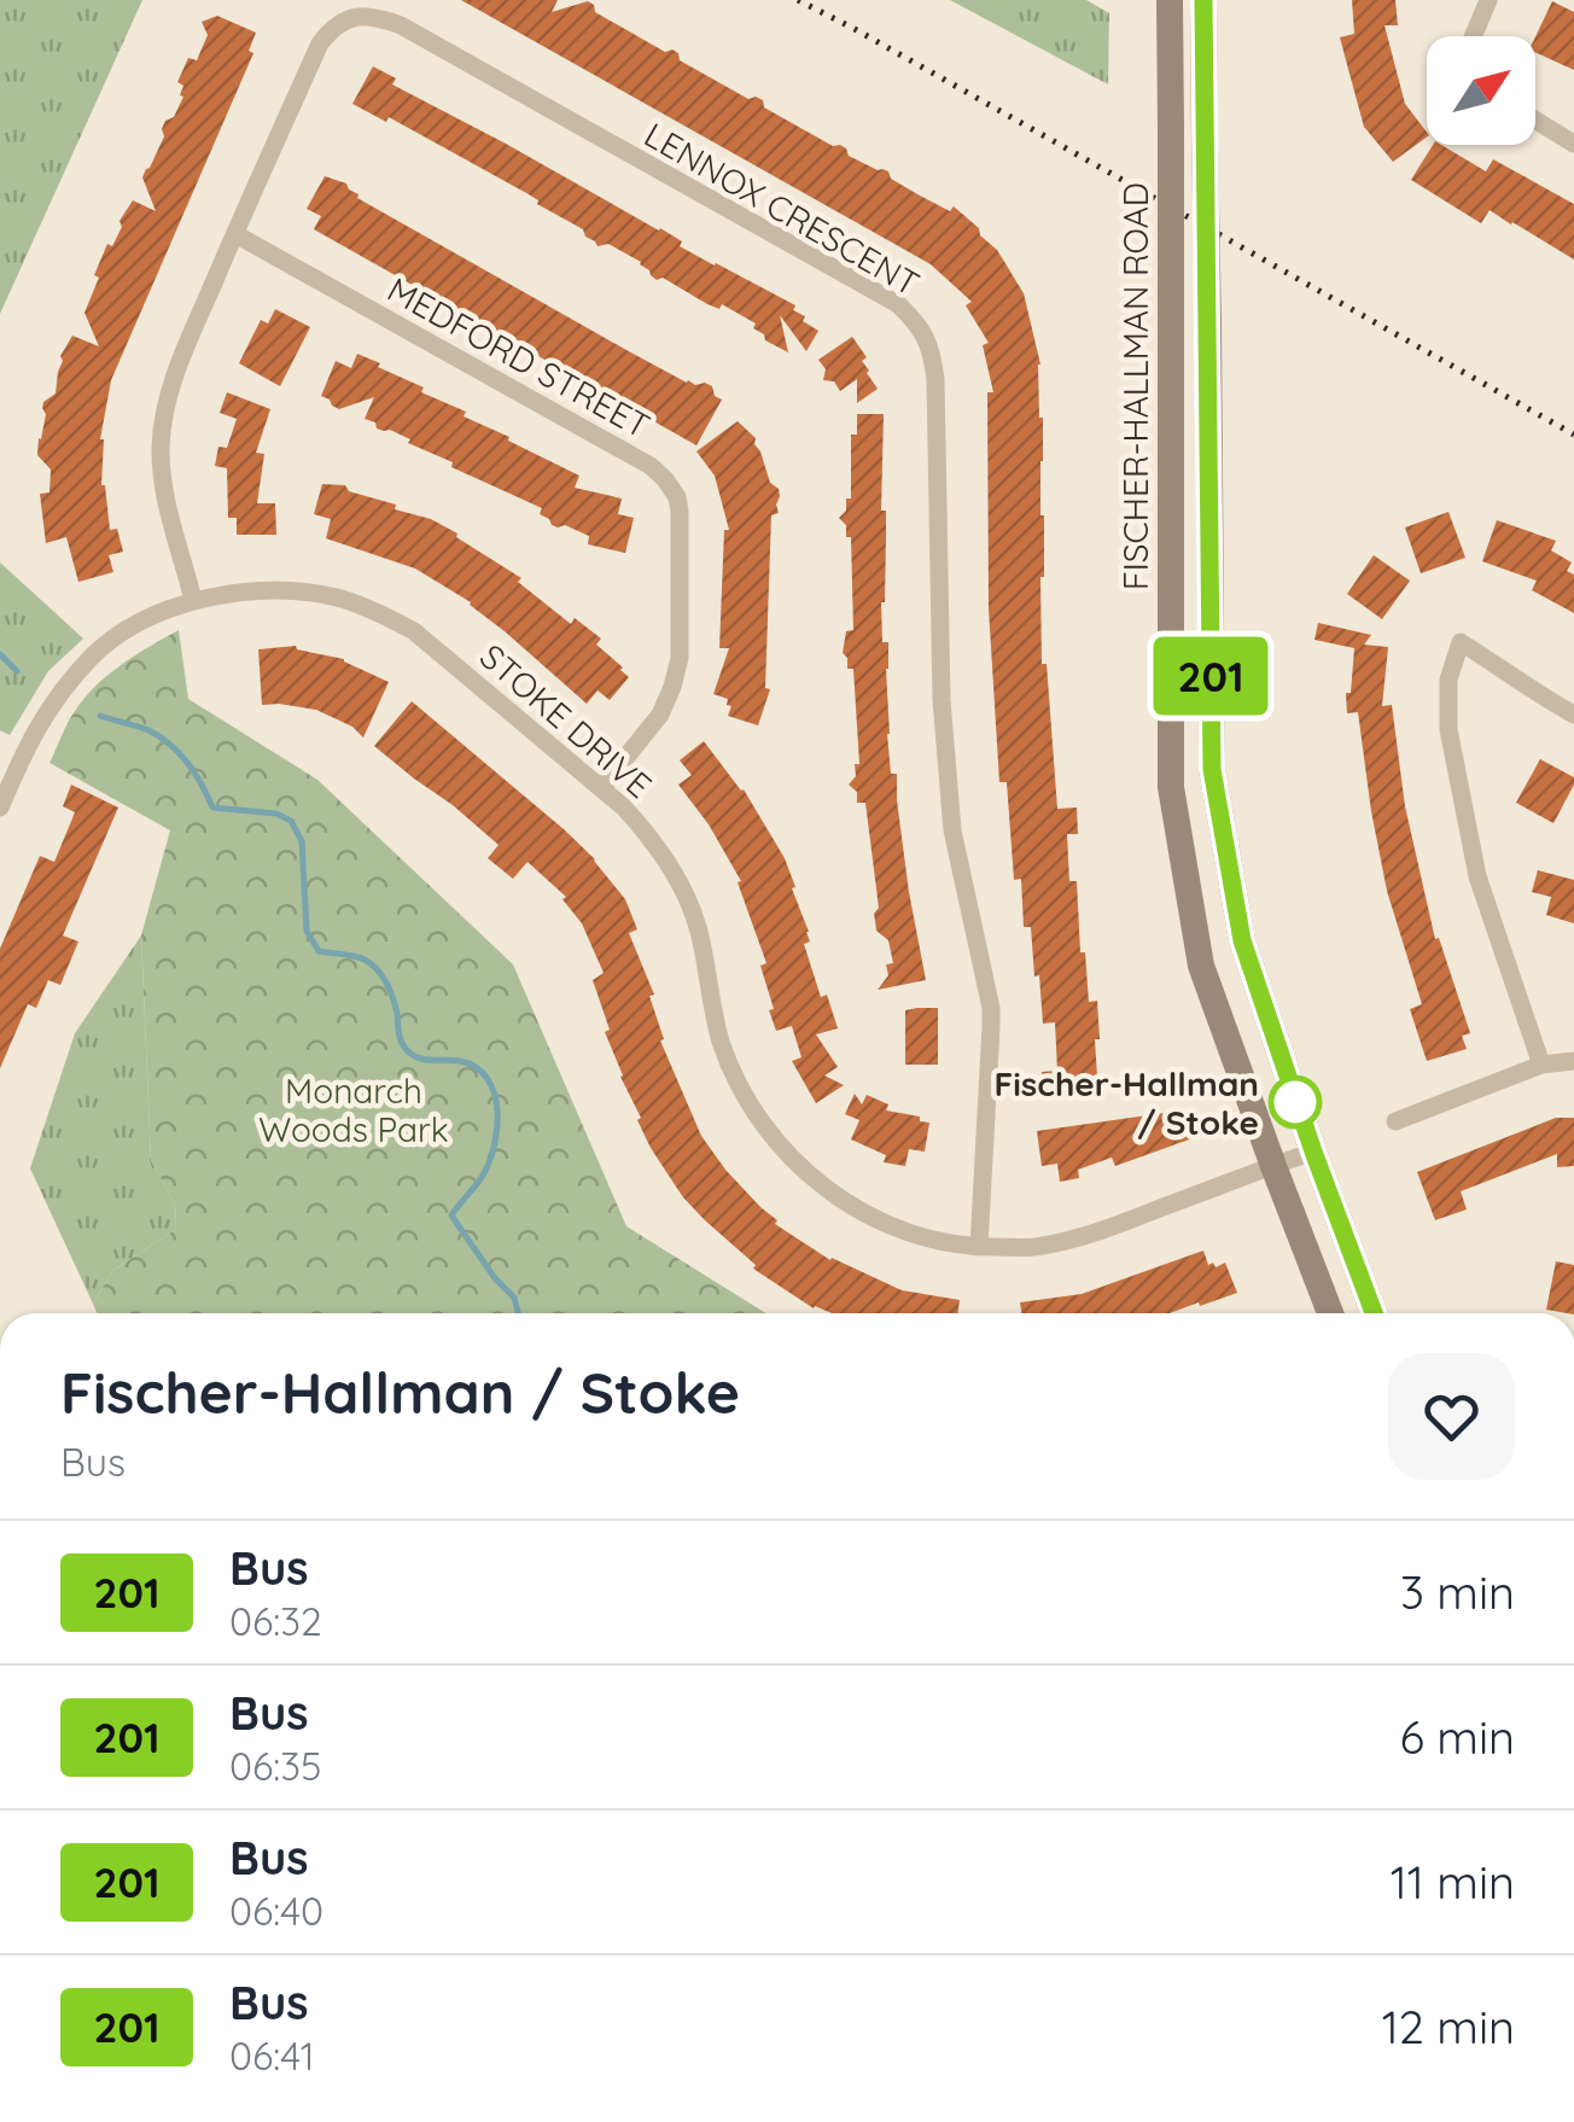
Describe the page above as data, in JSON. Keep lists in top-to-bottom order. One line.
{"streets":{"main road":["FISCHER-HALLMAN ROAD"],"street":["LENNOX CRESCENT","MEDFORD STREET","STOKE DRIVE"]},"crossings":[["LENNOX CRESCENT","MEDFORD STREET"],["LENNOX CRESCENT","STOKE DRIVE"],["MEDFORD STREET","STOKE DRIVE"],["FISCHER-HALLMAN ROAD","STOKE DRIVE"]],"parks":["Monarch Woods Park"],"places":["Fischer-Hallman / Stoke"],"lines":["bus line 201"],"north":"top right","page":{"on_map":"201","heading":["Fischer-Hallman / Stoke","Bus"],"list":[{"mark":"201","name":"Bus","note":"06:32","value":"3 min"},{"mark":"201","name":"Bus","note":"06:35","value":"6 min"},{"mark":"201","name":"Bus","note":"06:40","value":"11 min"},{"mark":"201","name":"Bus","note":"06:41","value":"12 min"}]}}
